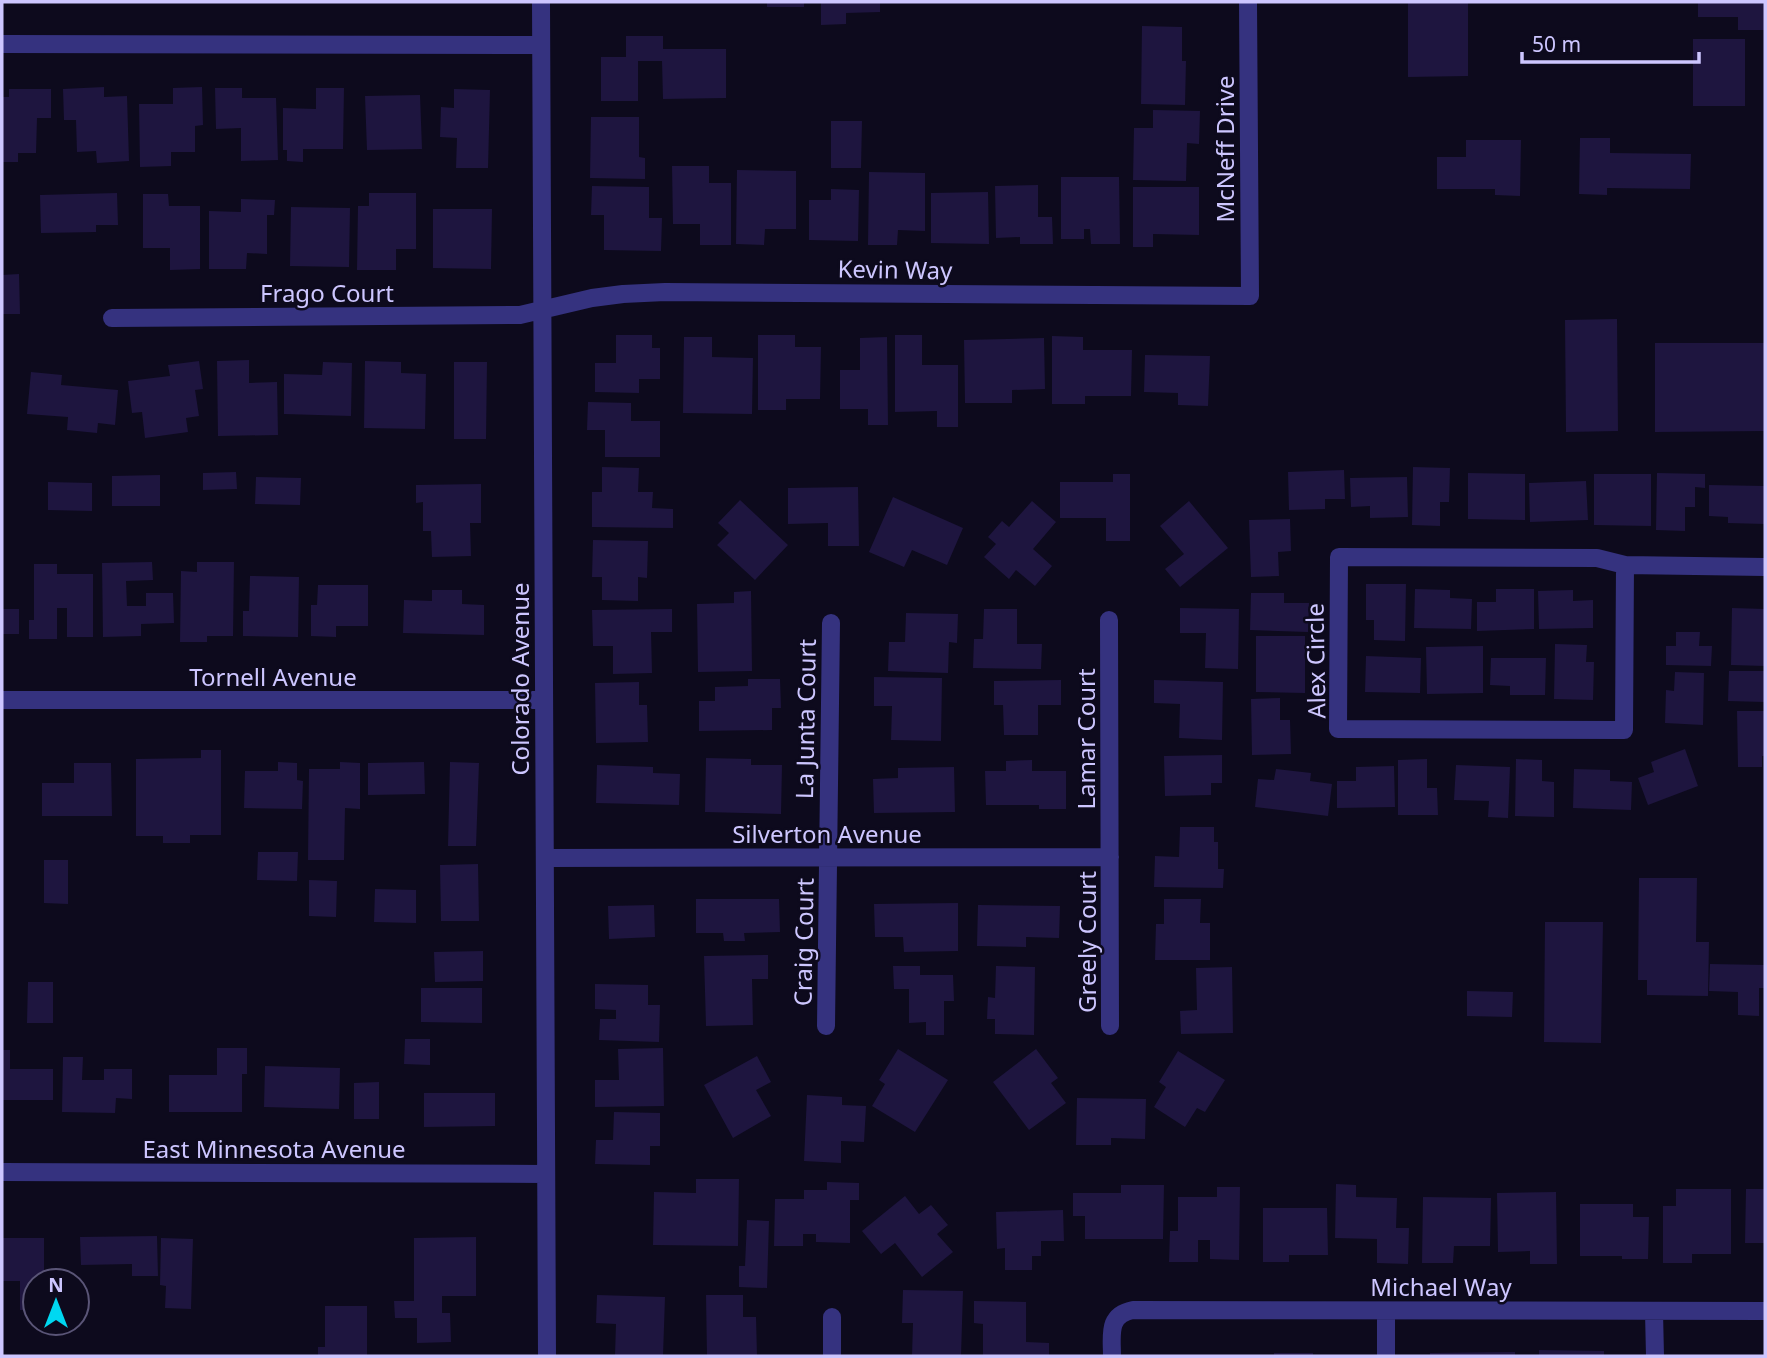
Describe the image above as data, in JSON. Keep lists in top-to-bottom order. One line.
{"streets":{"street":["McNeff Drive","Kevin Way","Frago Court","Alex Circle","Tornell Avenue","Colorado Avenue","La Junta Court","Lamar Court","Silverton Avenue","Craig Court","Greely Court","East Minnesota Avenue","Michael Way"]},"crossings":[["McNeff Drive","Kevin Way"],["Kevin Way","Frago Court"],["Kevin Way","Colorado Avenue"],["Frago Court","Colorado Avenue"],["Tornell Avenue","Colorado Avenue"],["Colorado Avenue","Silverton Avenue"],["Colorado Avenue","East Minnesota Avenue"],["La Junta Court","Silverton Avenue"],["La Junta Court","Craig Court"],["Lamar Court","Silverton Avenue"],["Lamar Court","Greely Court"],["Silverton Avenue","Craig Court"],["Silverton Avenue","Greely Court"]],"scale_bar":"50 m","north":"top"}
